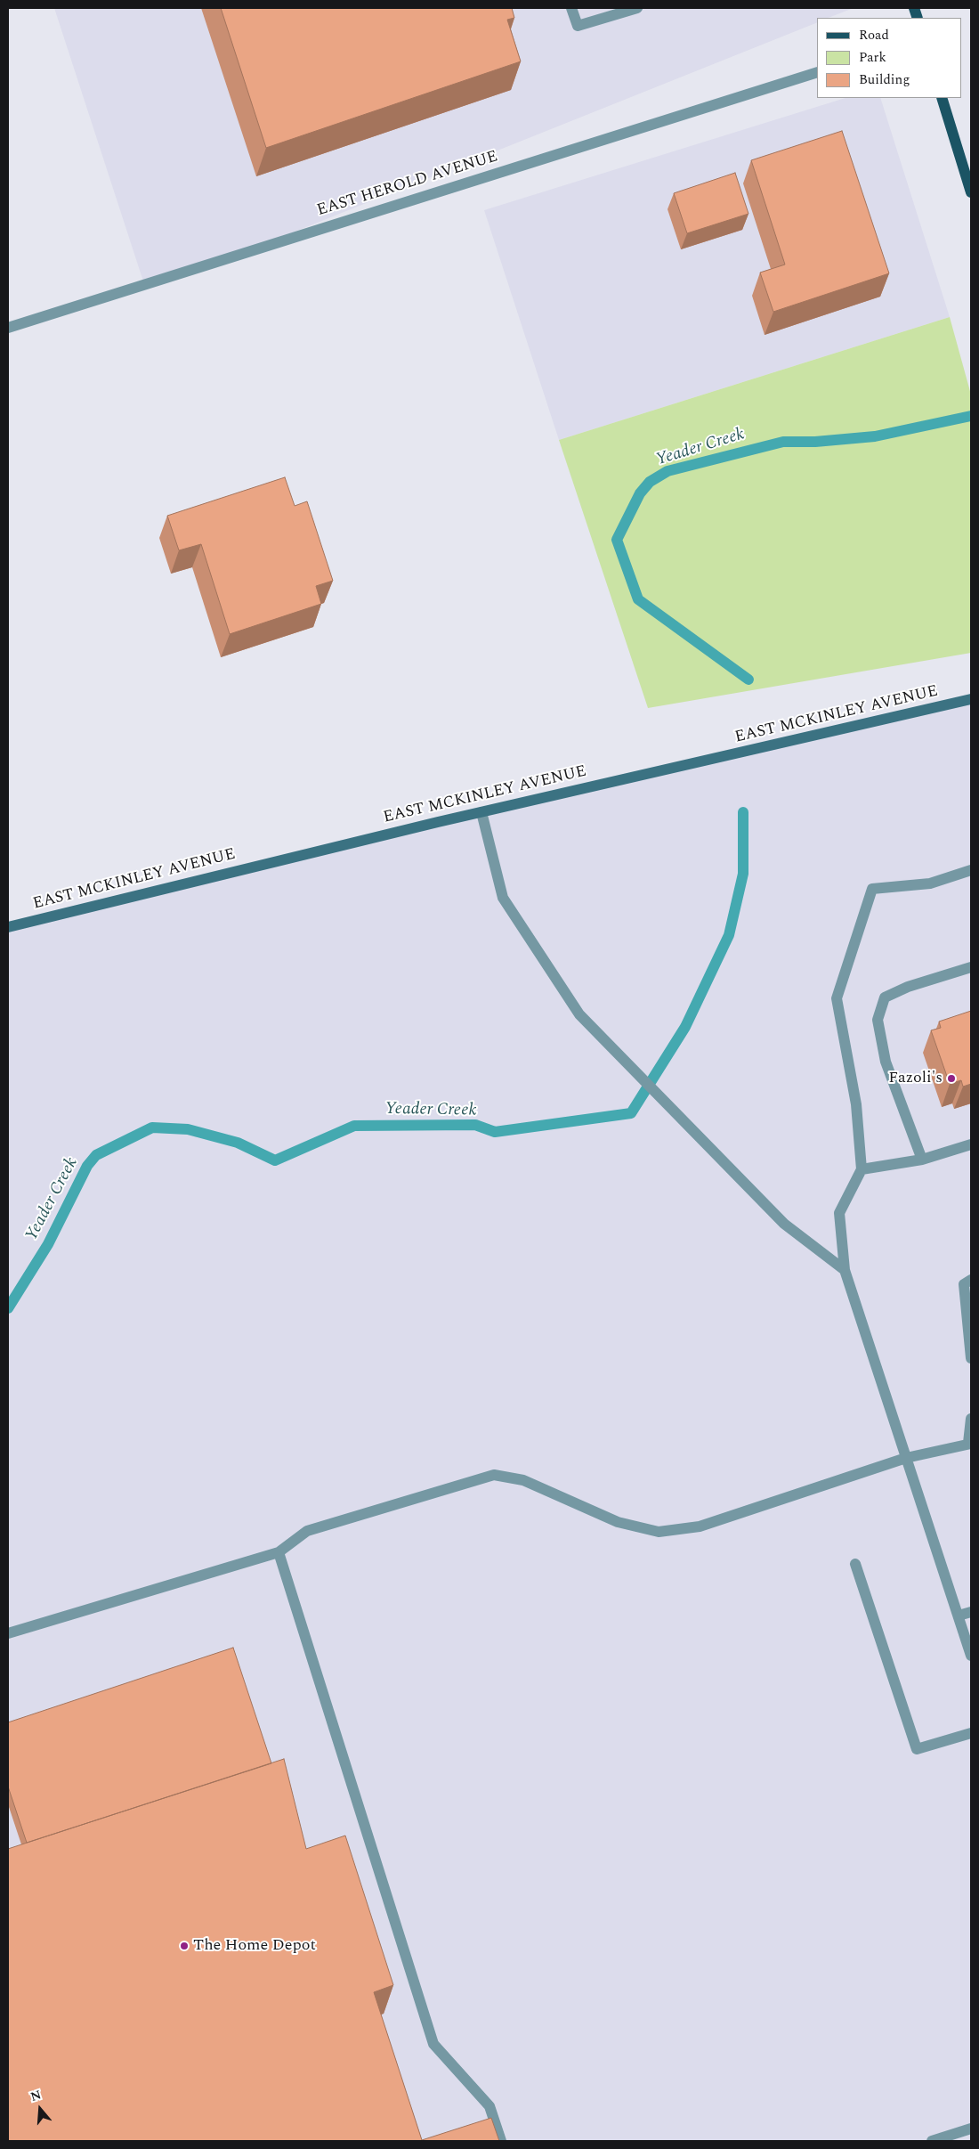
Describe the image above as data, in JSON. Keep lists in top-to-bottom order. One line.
{"streets":{"main road":["EAST MCKINLEY AVENUE"],"street":["EAST HEROLD AVENUE"]},"water":["Yeader Creek"],"places":["Fazoli's","The Home Depot"],"legend":["Road","Park","Building"],"north":"top"}
